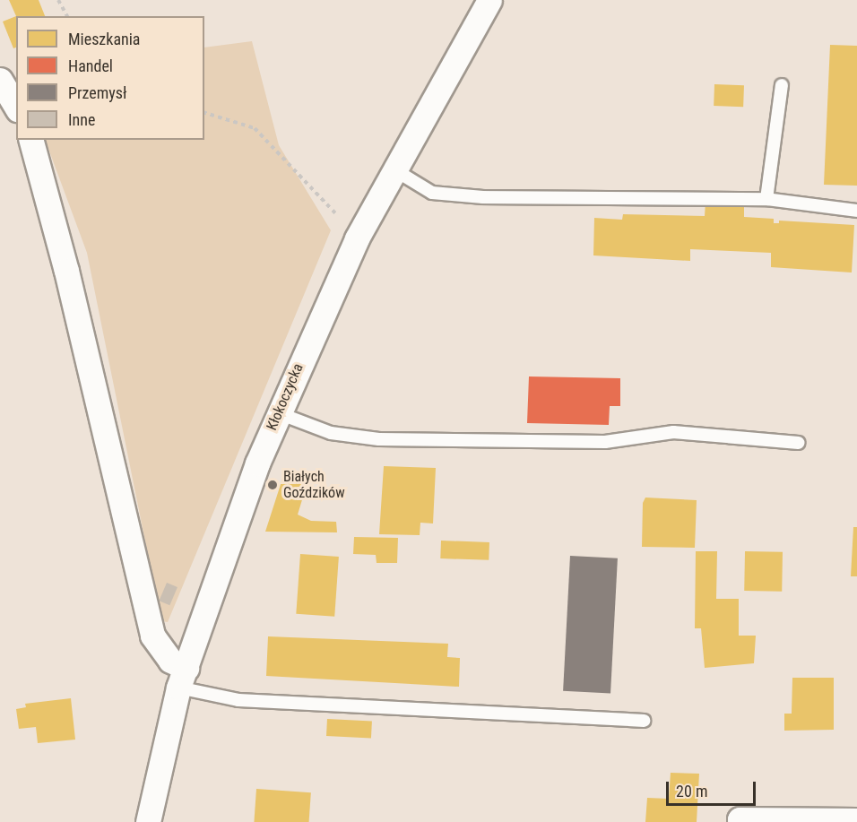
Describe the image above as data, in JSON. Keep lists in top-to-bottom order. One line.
{"streets":{"street":["Kłokoczycka"]},"places":["Białych Goździków"],"legend":["Mieszkania","Handel","Przemysł","Inne"],"scale_bar":"20 m"}
